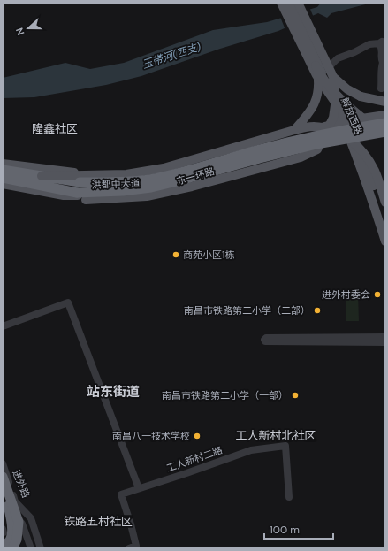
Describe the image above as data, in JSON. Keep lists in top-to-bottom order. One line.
{"streets":{"highway":["东一环路"],"main road":["解放西路","洪都中大道"],"street":["工人新村二路","进外路"]},"crossings":[["解放西路","洪都中大道"],["东一环路","洪都中大道"]],"districts":["隆鑫社区","站东街道","工人新村北社区","铁路五村社区"],"water":["玉带河(西支)"],"places":["商苑小区1栋","进外村委会","南昌市铁路第二小学（二部）","南昌市铁路第二小学（一部）","南昌八一技术学校"],"scale_bar":"100 m","north":"left"}
